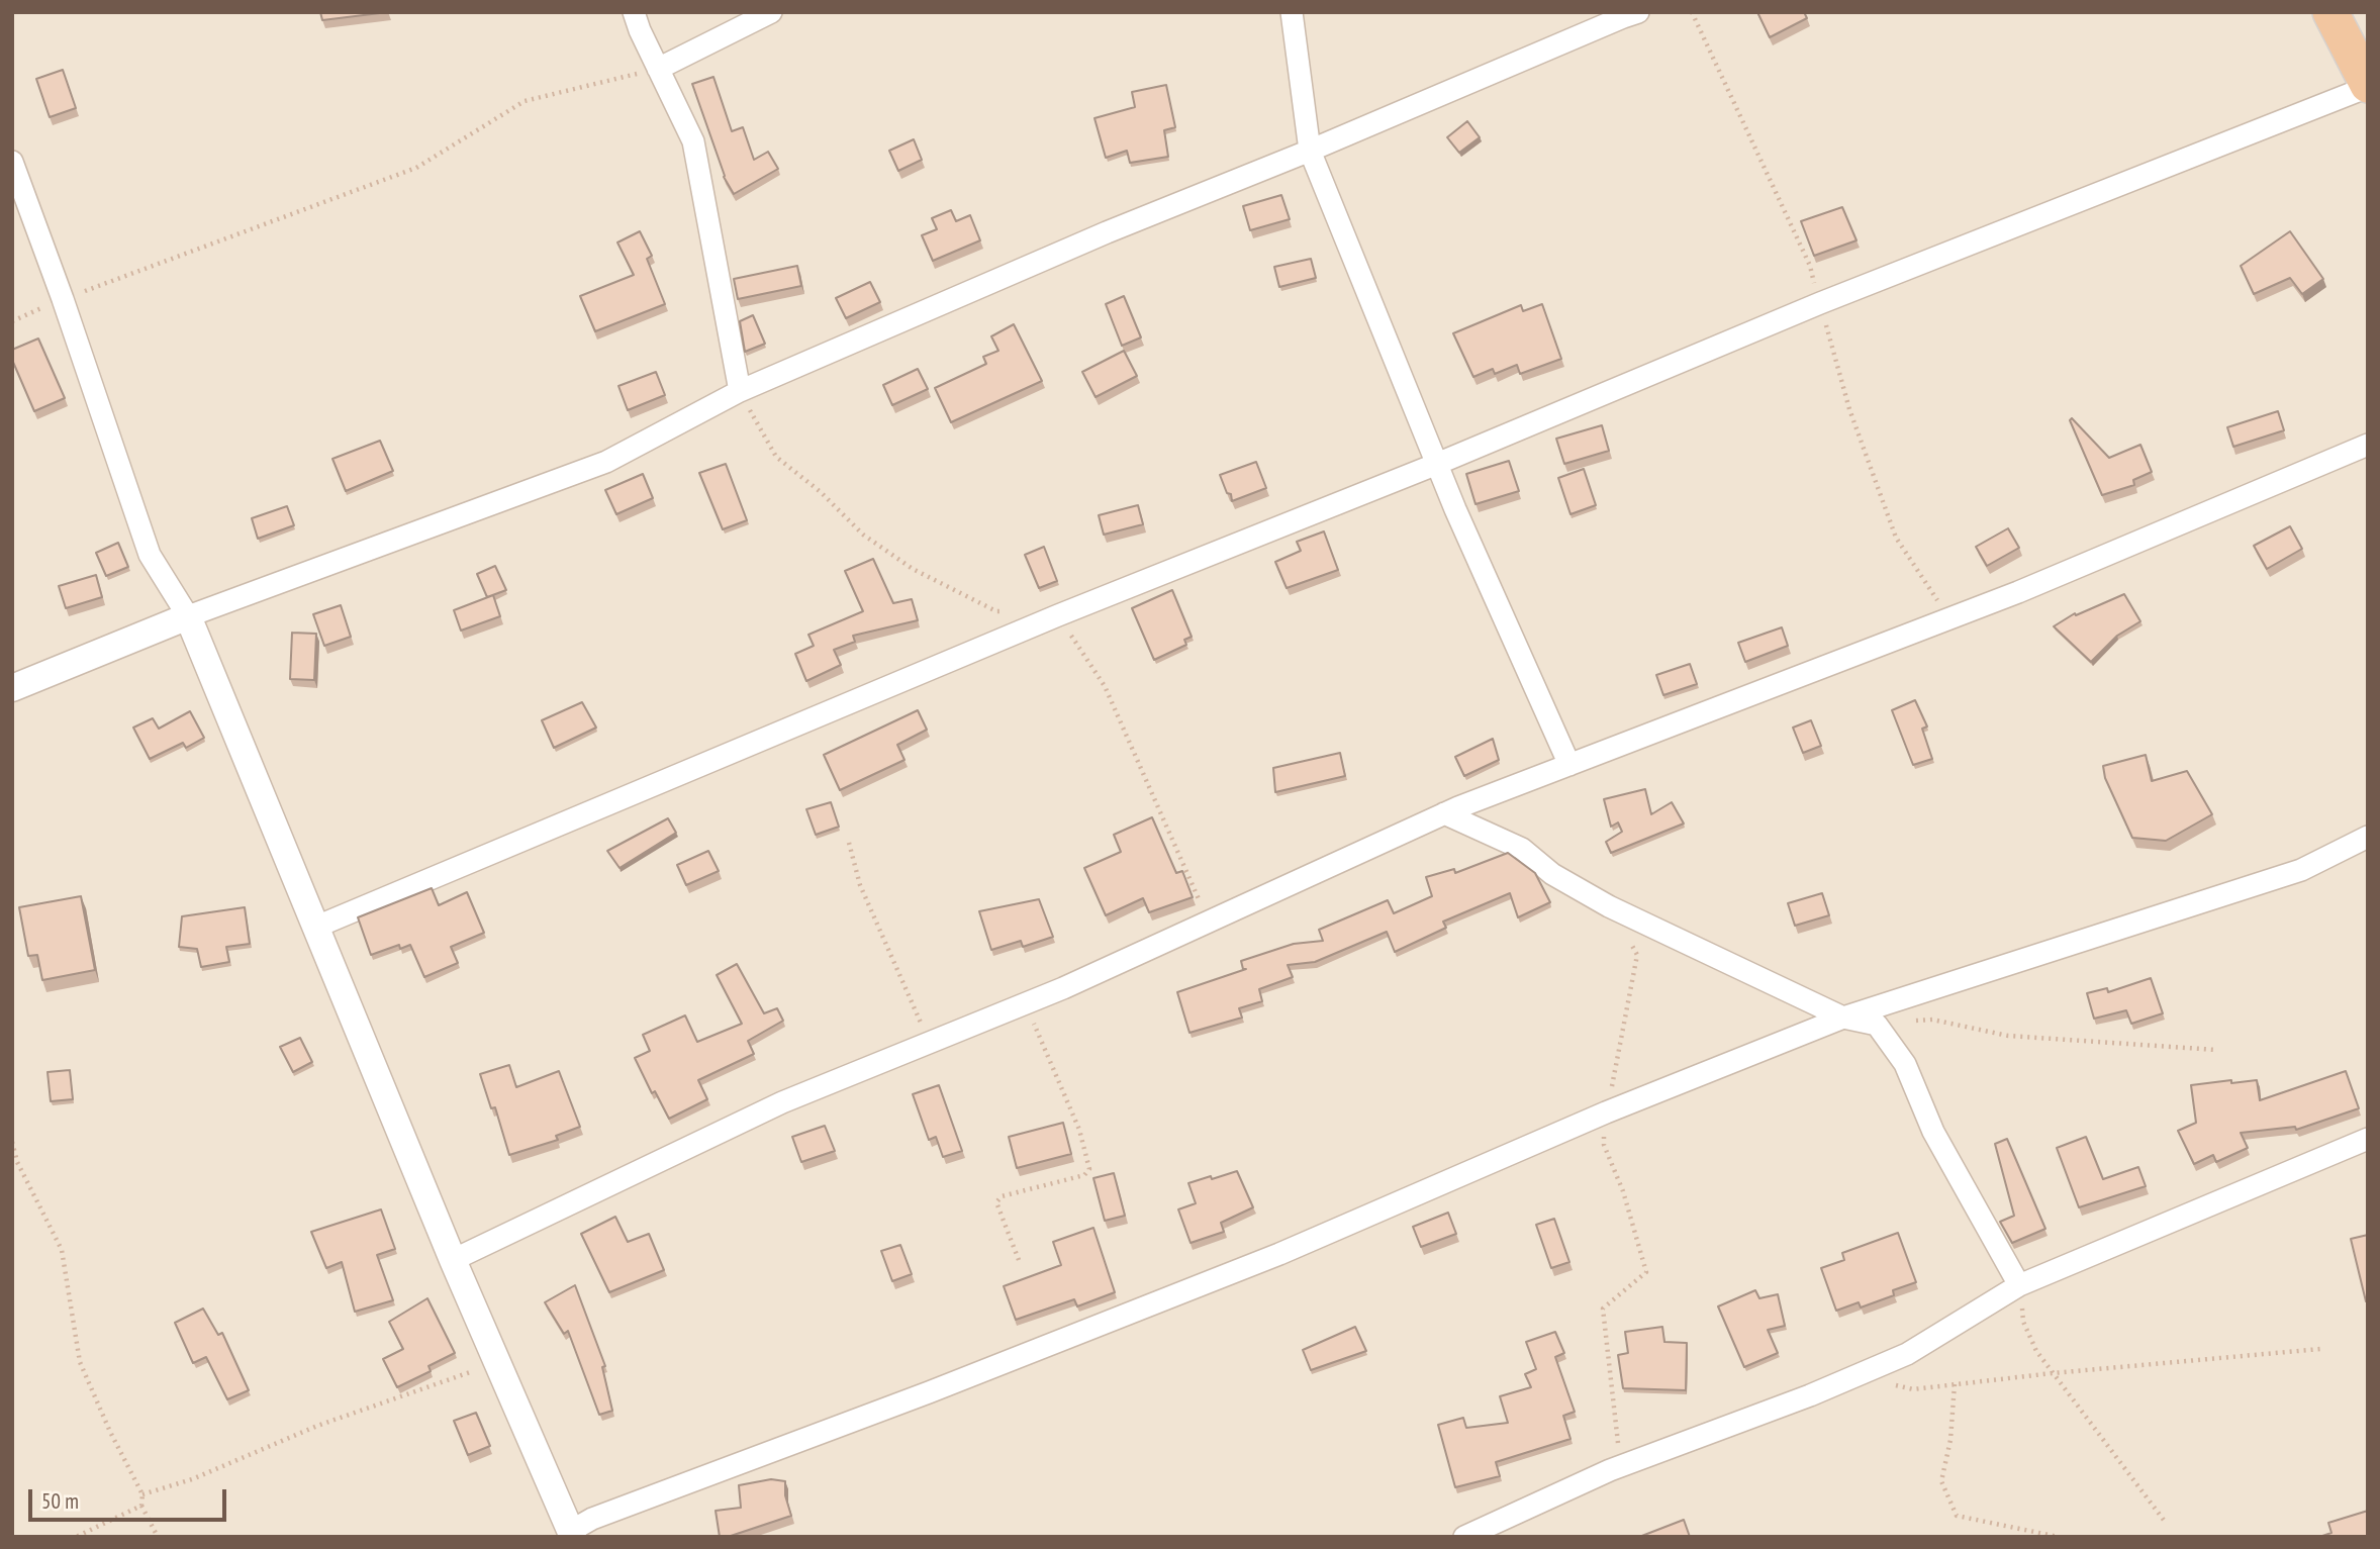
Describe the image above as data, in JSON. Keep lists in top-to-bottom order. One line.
{"scale_bar":"50 m"}
